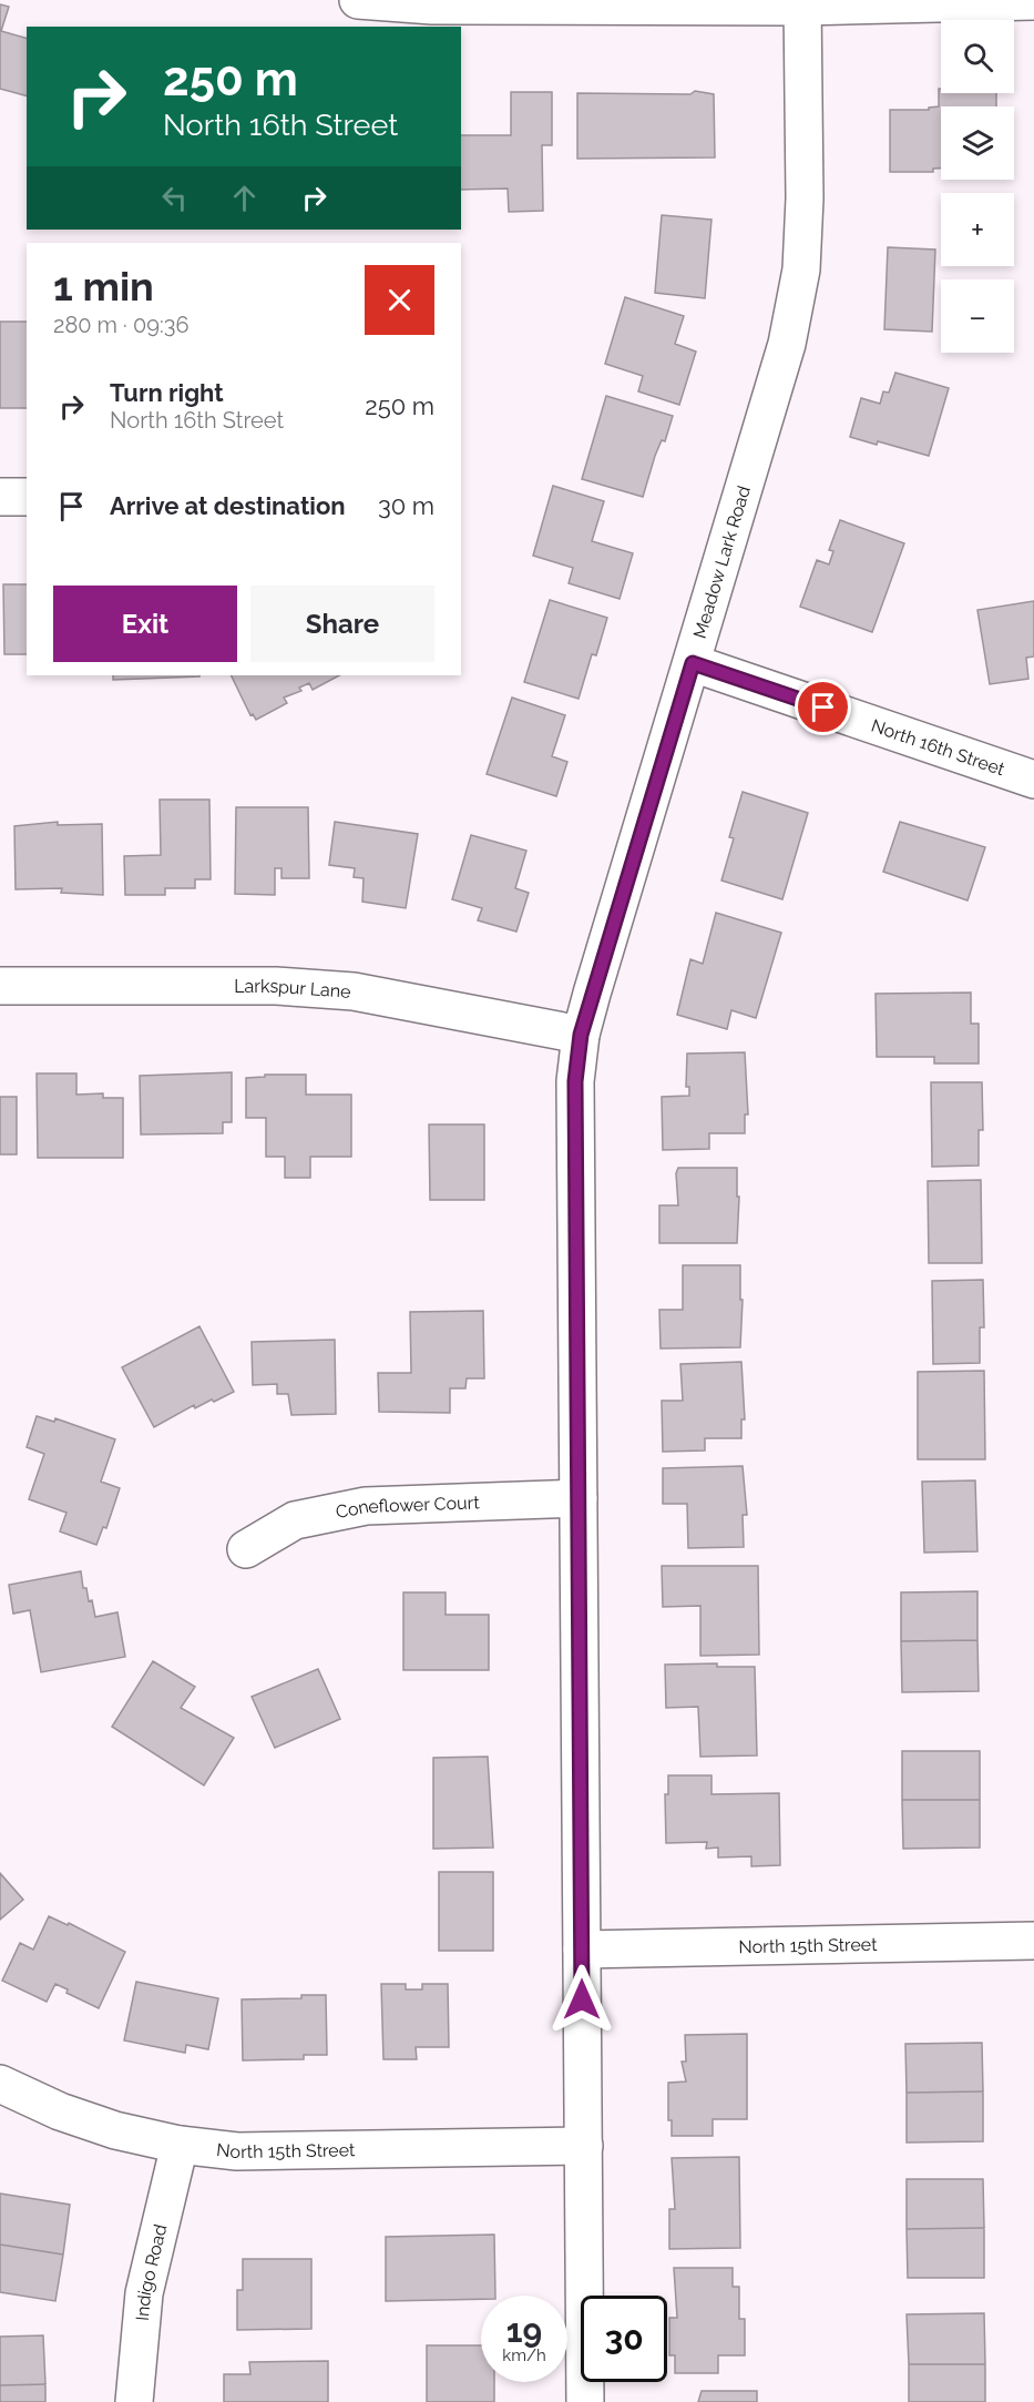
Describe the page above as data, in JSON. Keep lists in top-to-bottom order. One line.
{"streets":{"street":["Meadow Lark Road","North 16th Street","Larkspur Lane","Coneflower Court","North 15th Street","Indigo Road"]},"crossings":[["Meadow Lark Road","North 16th Street"],["Meadow Lark Road","Larkspur Lane"],["Meadow Lark Road","Coneflower Court"],["Meadow Lark Road","North 15th Street"],["North 15th Street","Indigo Road"]],"page":{"map_buttons":["+","−"],"turn":["250 m","North 16th Street"],"heading":["1 min","280 m · 09:36"],"list":[{"name":"Turn right","note":"North 16th Street","value":"250 m"},{"name":"Arrive at destination","value":"30 m"}],"buttons":["Exit","Share"],"speed":"19 km/h","limit":"30"}}
